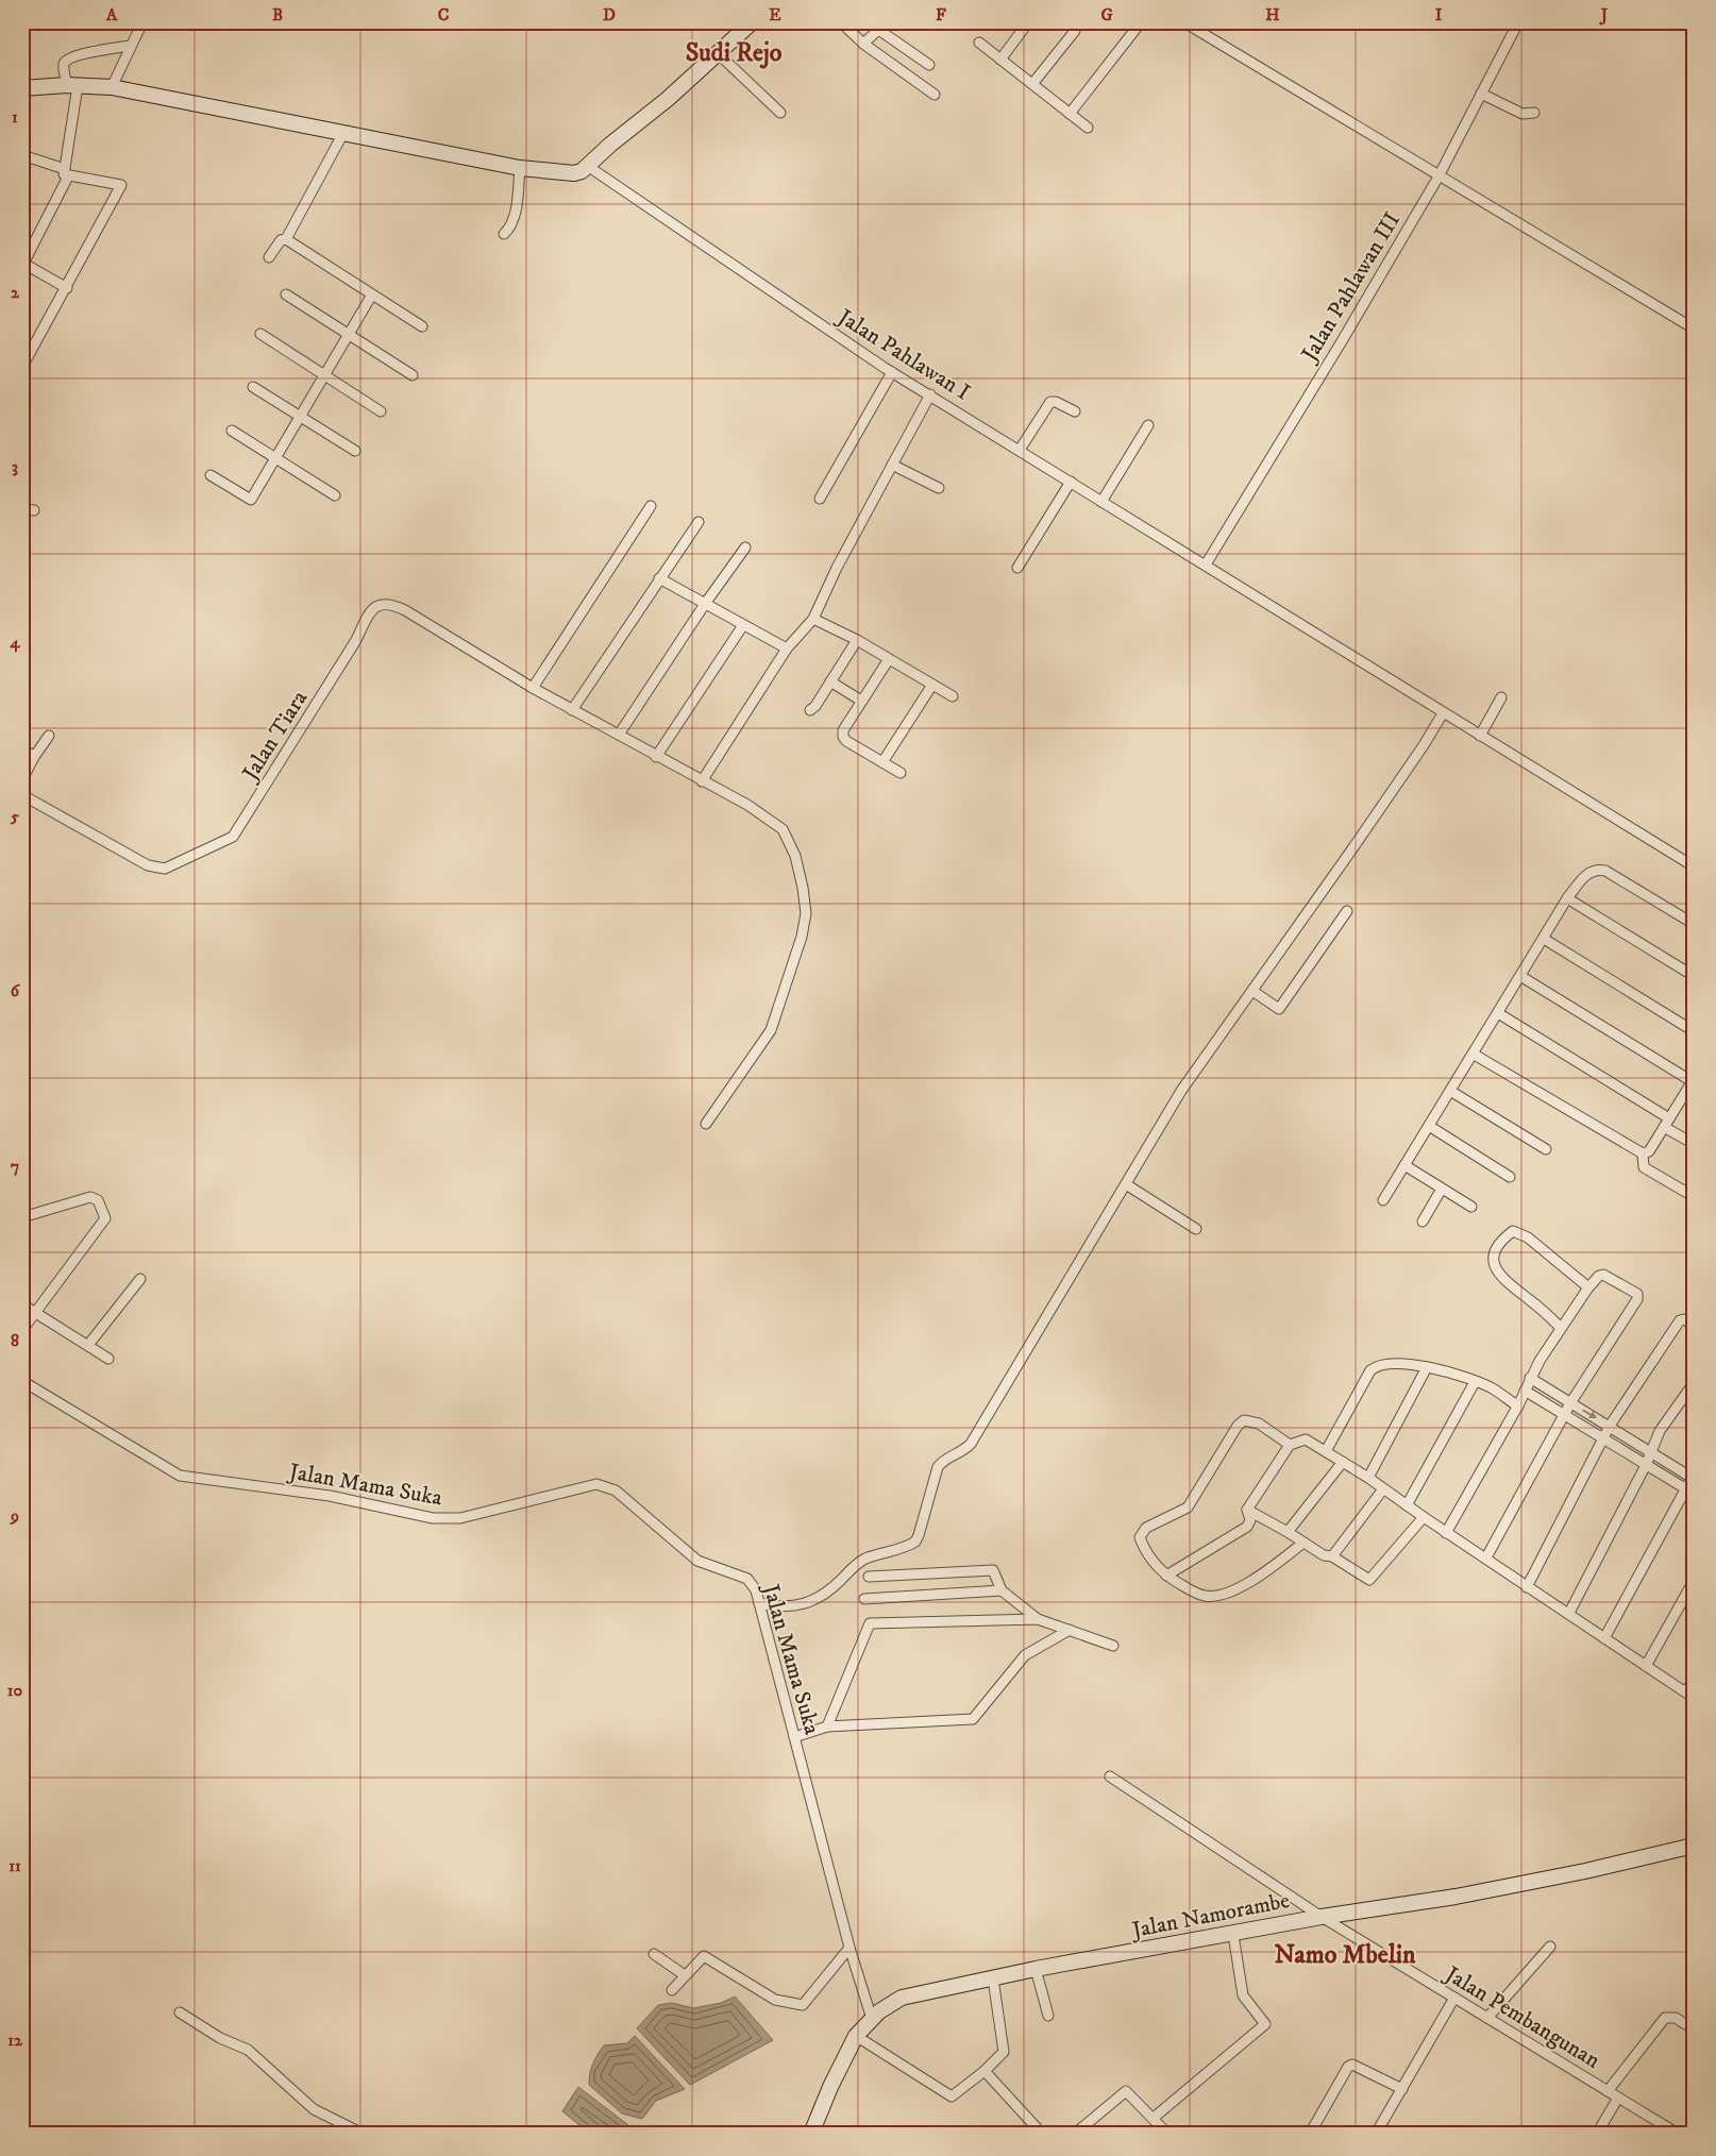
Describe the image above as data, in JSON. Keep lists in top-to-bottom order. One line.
{"streets":{"main road":["Jalan Namorambe"],"street":["Jalan Pahlawan III","Jalan Pahlawan I","Jalan Tiara","Jalan Mama Suka","Jalan Pembangunan"]},"crossings":[["Jalan Pahlawan III","Jalan Pahlawan I"],["Jalan Mama Suka","Jalan Namorambe"],["Jalan Namorambe","Jalan Pembangunan"]],"districts":["Sudi Rejo","Namo Mbelin"],"grid":{"columns":["A","B","C","D","E","F","G","H","I","J"],"rows":["1","2","3","4","5","6","7","8","9","10","11","12"]}}
